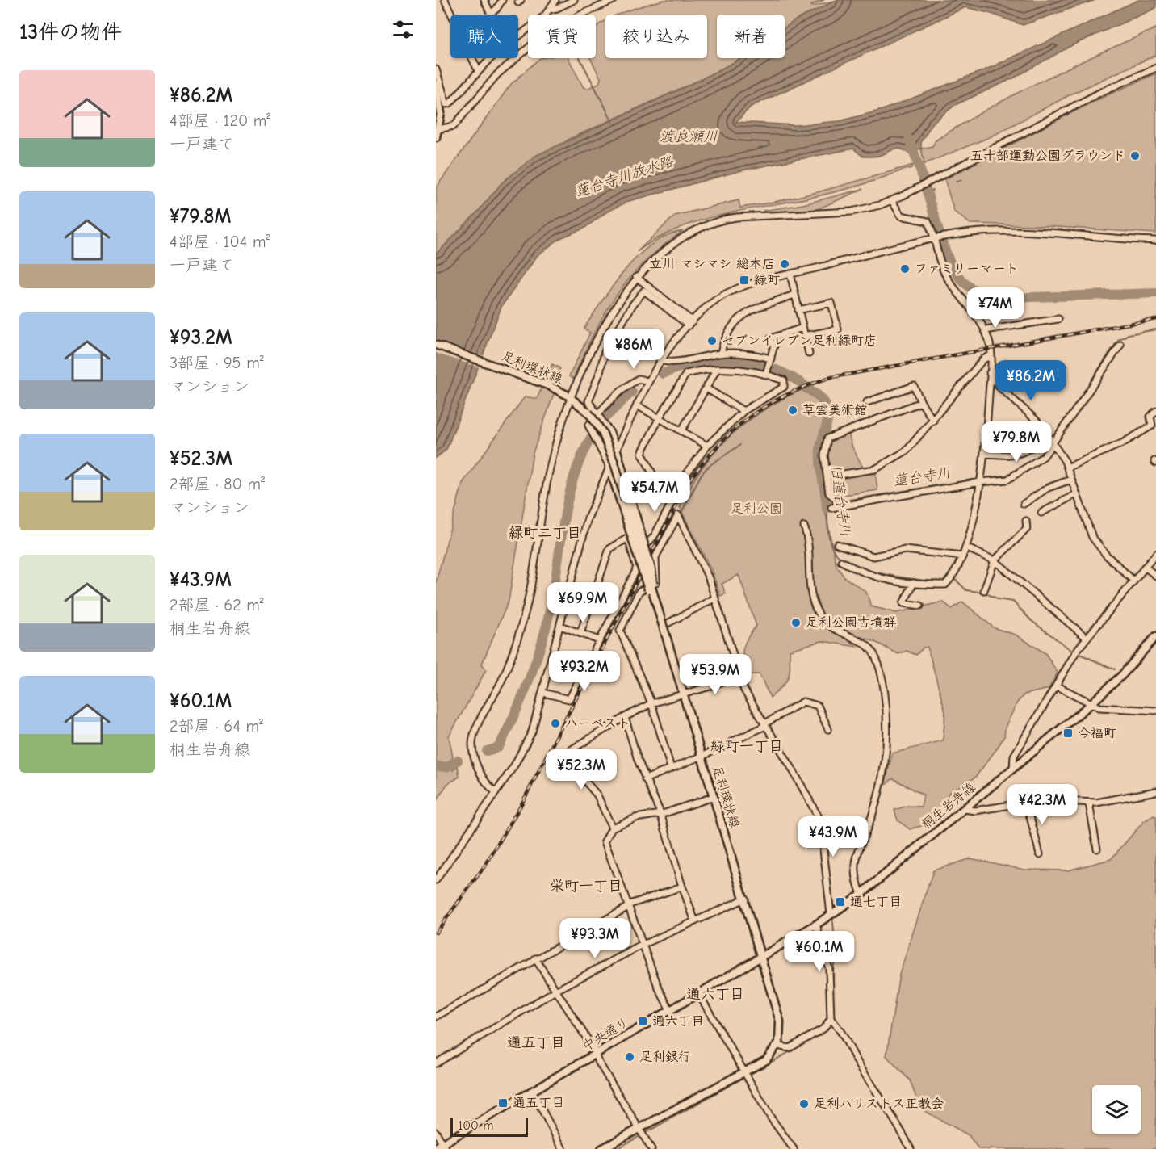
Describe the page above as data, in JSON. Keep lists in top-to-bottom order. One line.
{"streets":{"main road":["足利環状線","桐生岩舟線","中央通り"]},"crossings":[["足利環状線","桐生岩舟線"],["足利環状線","中央通り"],["桐生岩舟線","中央通り"]],"districts":["緑町二丁目","緑町一丁目","栄町一丁目","通六丁目","通五丁目"],"water":["渡良瀬川","蓮台寺川放水路","蓮台寺川","旧蓮台寺川"],"parks":["足利公園"],"places":{"other":["五十部運動公園グラウンド","立川 マシマシ 総本店","ファミリーマート","セブンイレブン足利緑町店","草雲美術館","足利公園古墳群","ハーベスト","足利銀行","足利ハリストス正教会"],"transit":["緑町","今福町","通七丁目","通六丁目","通五丁目"]},"scale_bar":"100 m","page":{"heading":"13件の物件","chip":["購入","賃貸","絞り込み","新着"],"list":[{"name":"¥86.2M","note":"4部屋 · 120 m² · 一戸建て"},{"name":"¥79.8M","note":"4部屋 · 104 m² · 一戸建て"},{"name":"¥93.2M","note":"3部屋 · 95 m² · マンション"},{"name":"¥52.3M","note":"2部屋 · 80 m² · マンション"},{"name":"¥43.9M","note":"2部屋 · 62 m² · 桐生岩舟線"},{"name":"¥60.1M","note":"2部屋 · 64 m² · 桐生岩舟線"}],"price":["¥74M","¥86M","¥86.2M","¥79.8M","¥54.7M","¥69.9M","¥93.2M","¥53.9M","¥52.3M","¥42.3M","¥43.9M","¥93.3M","¥60.1M"],"scale":"100 m"}}
